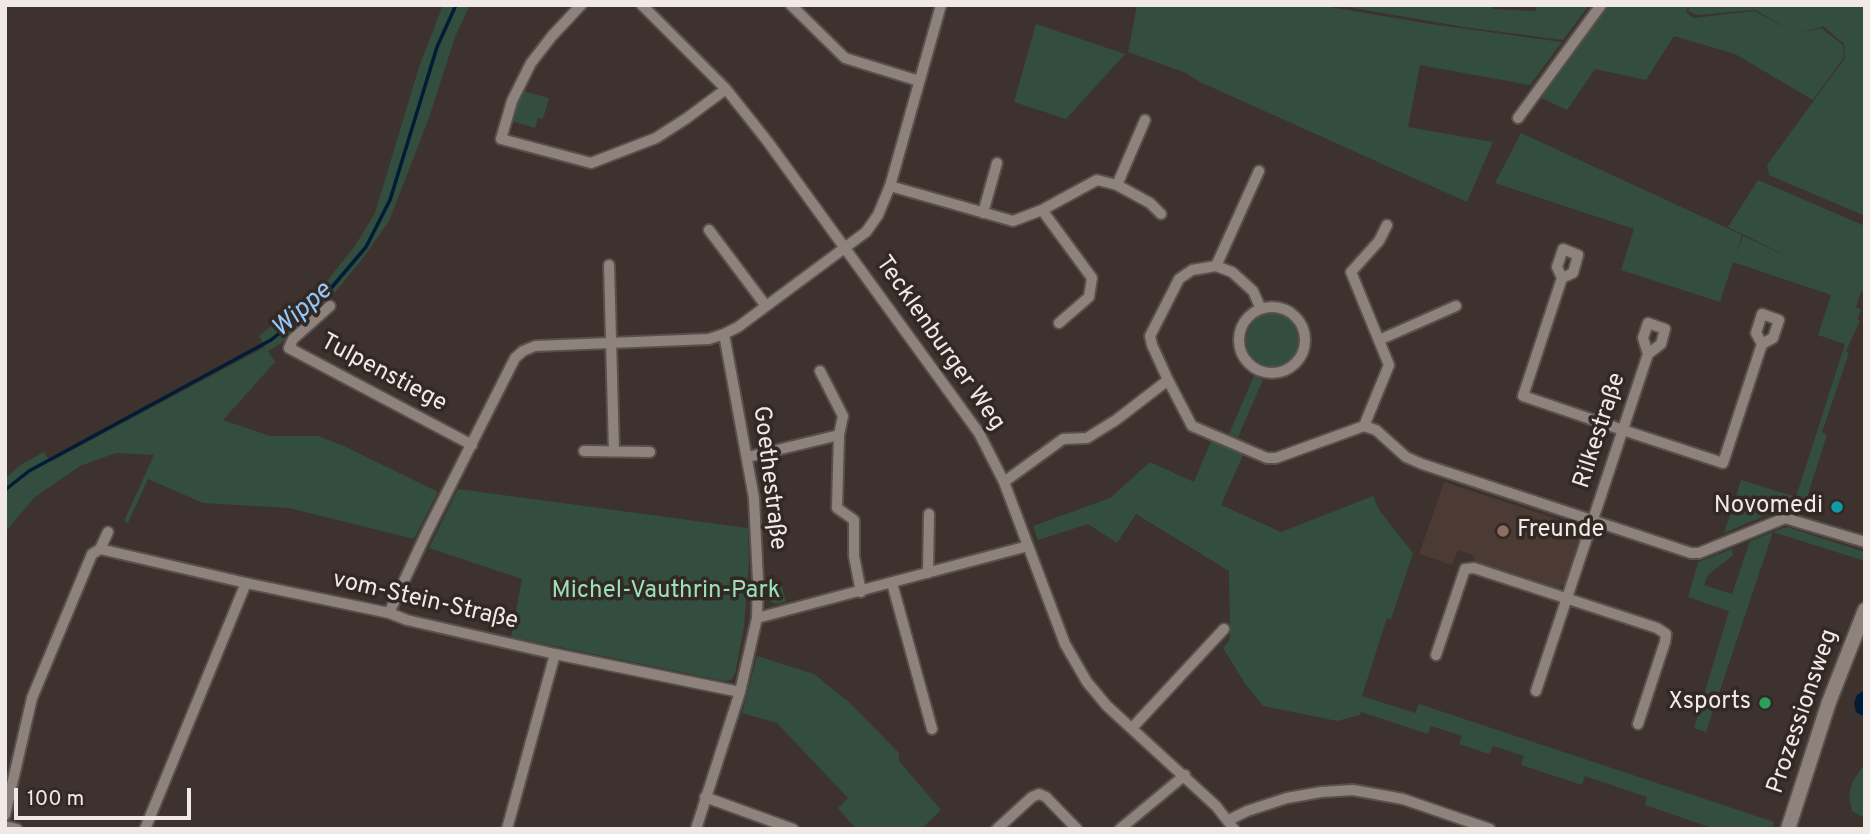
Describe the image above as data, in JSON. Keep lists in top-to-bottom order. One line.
{"streets":{"street":["Tecklenburger Weg","Tulpenstiege","Rilkestraße","Goethestraße","vom-Stein-Straße","Prozessionsweg"]},"crossings":[["Goethestraße","vom-Stein-Straße"]],"water":["Wippe"],"parks":["Michel-Vauthrin-Park"],"places":["Novomedi","Freunde","Xsports"],"scale_bar":"100 m"}
